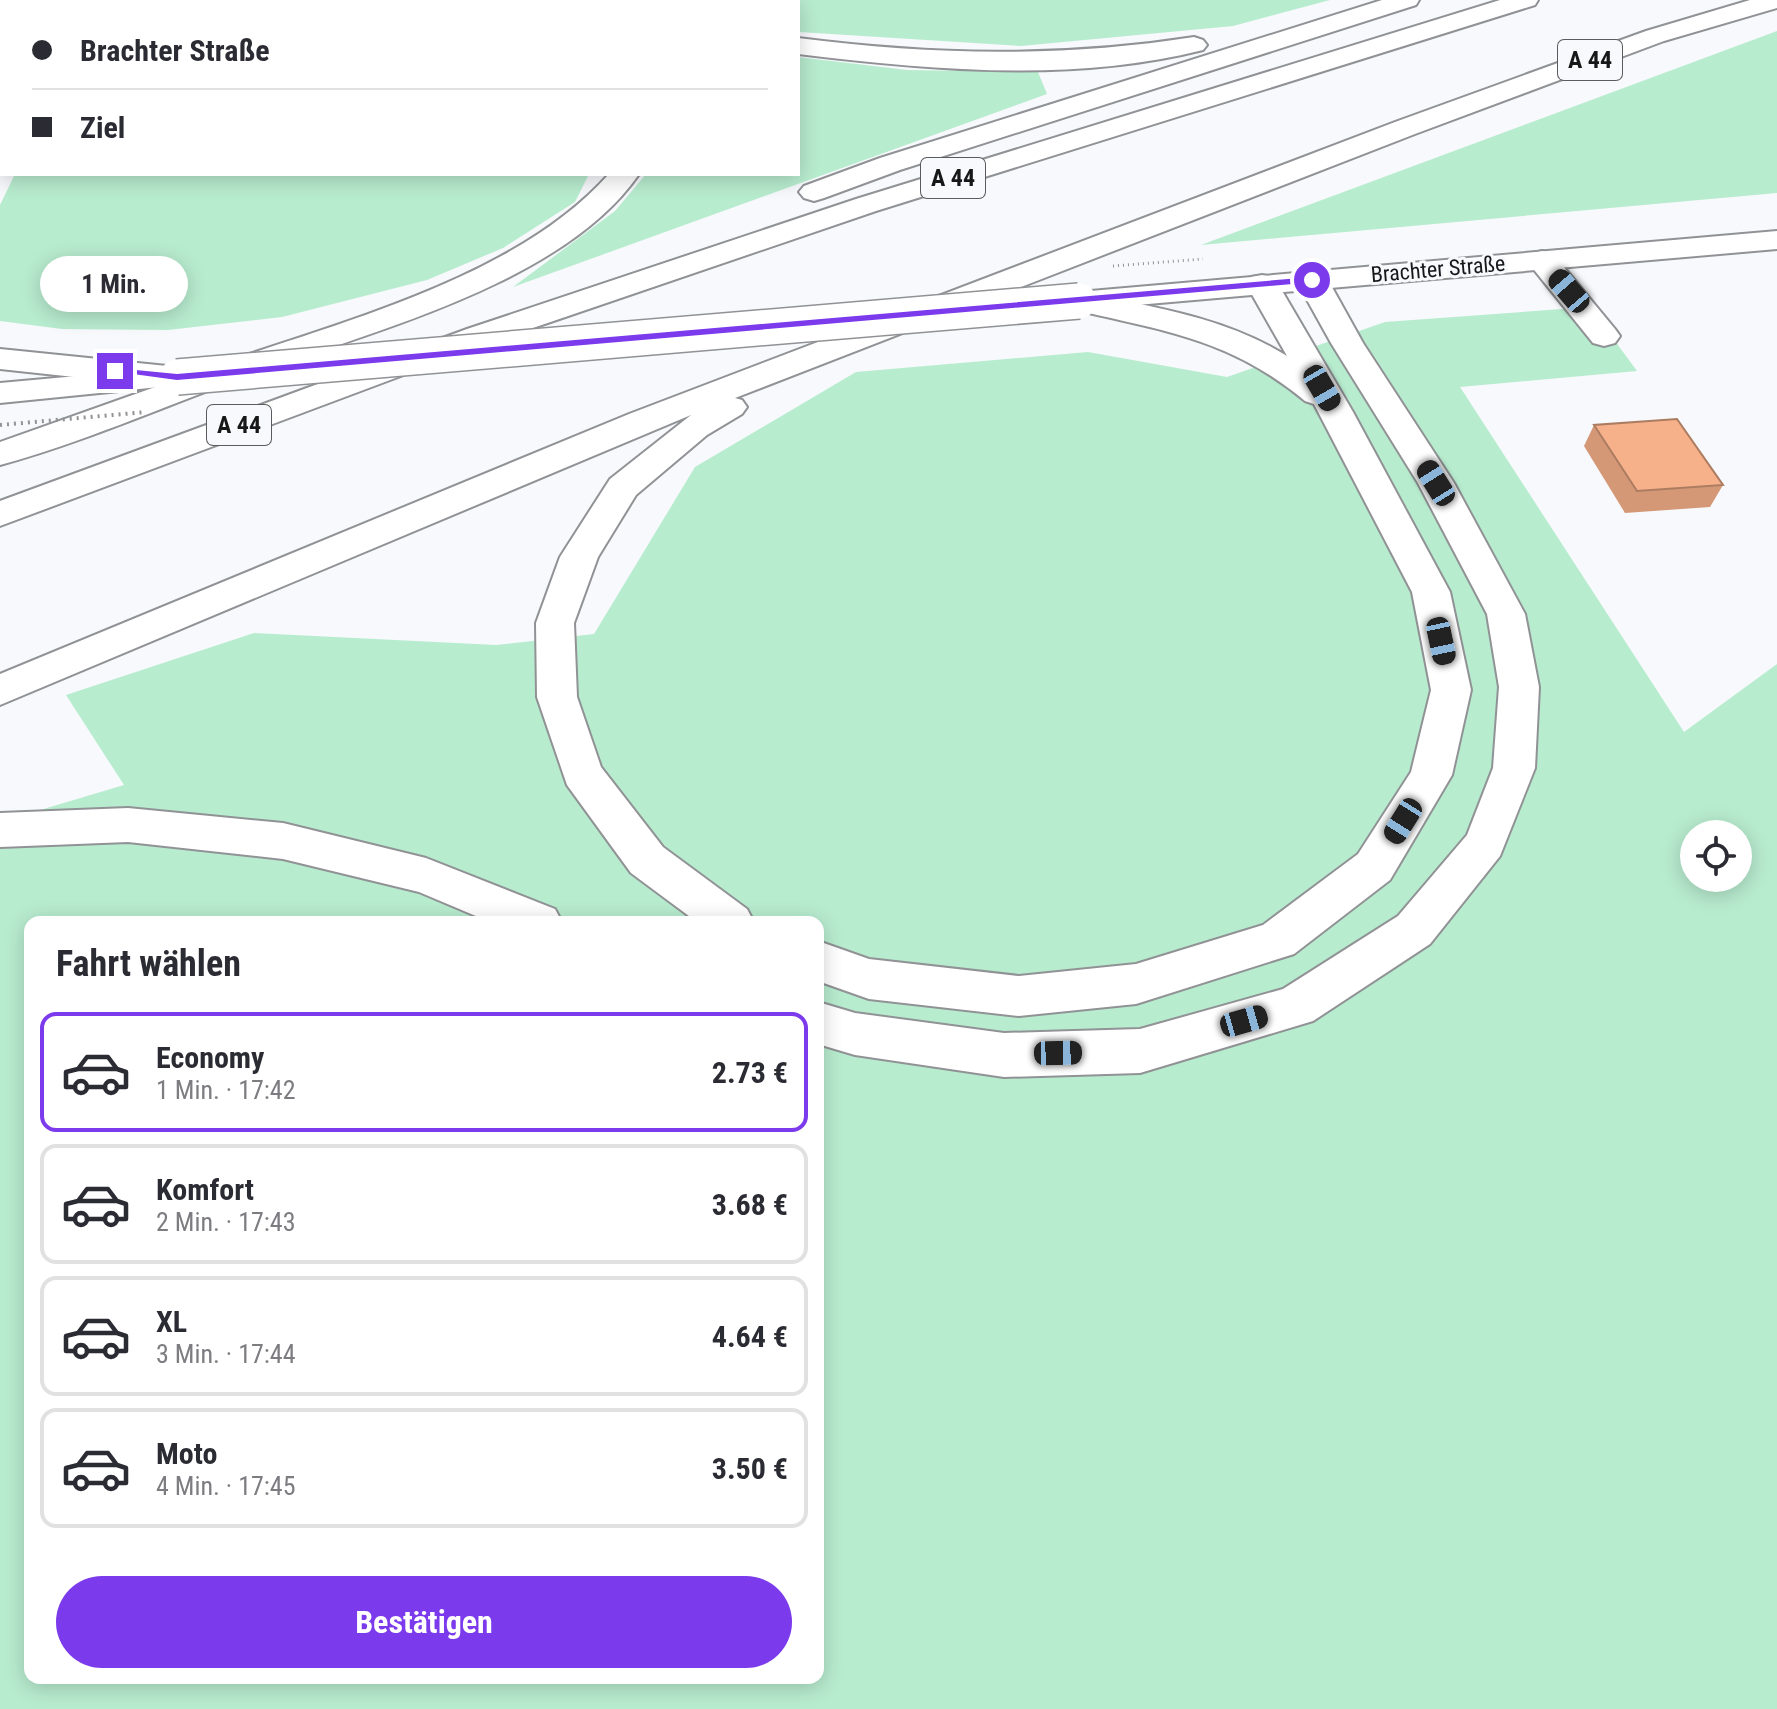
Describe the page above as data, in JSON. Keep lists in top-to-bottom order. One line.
{"streets":{"main road":["A 44","Brachter Straße"]},"page":{"banner":["Brachter Straße","Ziel"],"bubble":"1 Min.","heading":"Fahrt wählen","list":[{"name":"Economy","note":"1 Min. · 17:42","value":"2.73 €"},{"name":"Komfort","note":"2 Min. · 17:43","value":"3.68 €"},{"name":"XL","note":"3 Min. · 17:44","value":"4.64 €"},{"name":"Moto","note":"4 Min. · 17:45","value":"3.50 €"}],"buttons":"Bestätigen"}}
